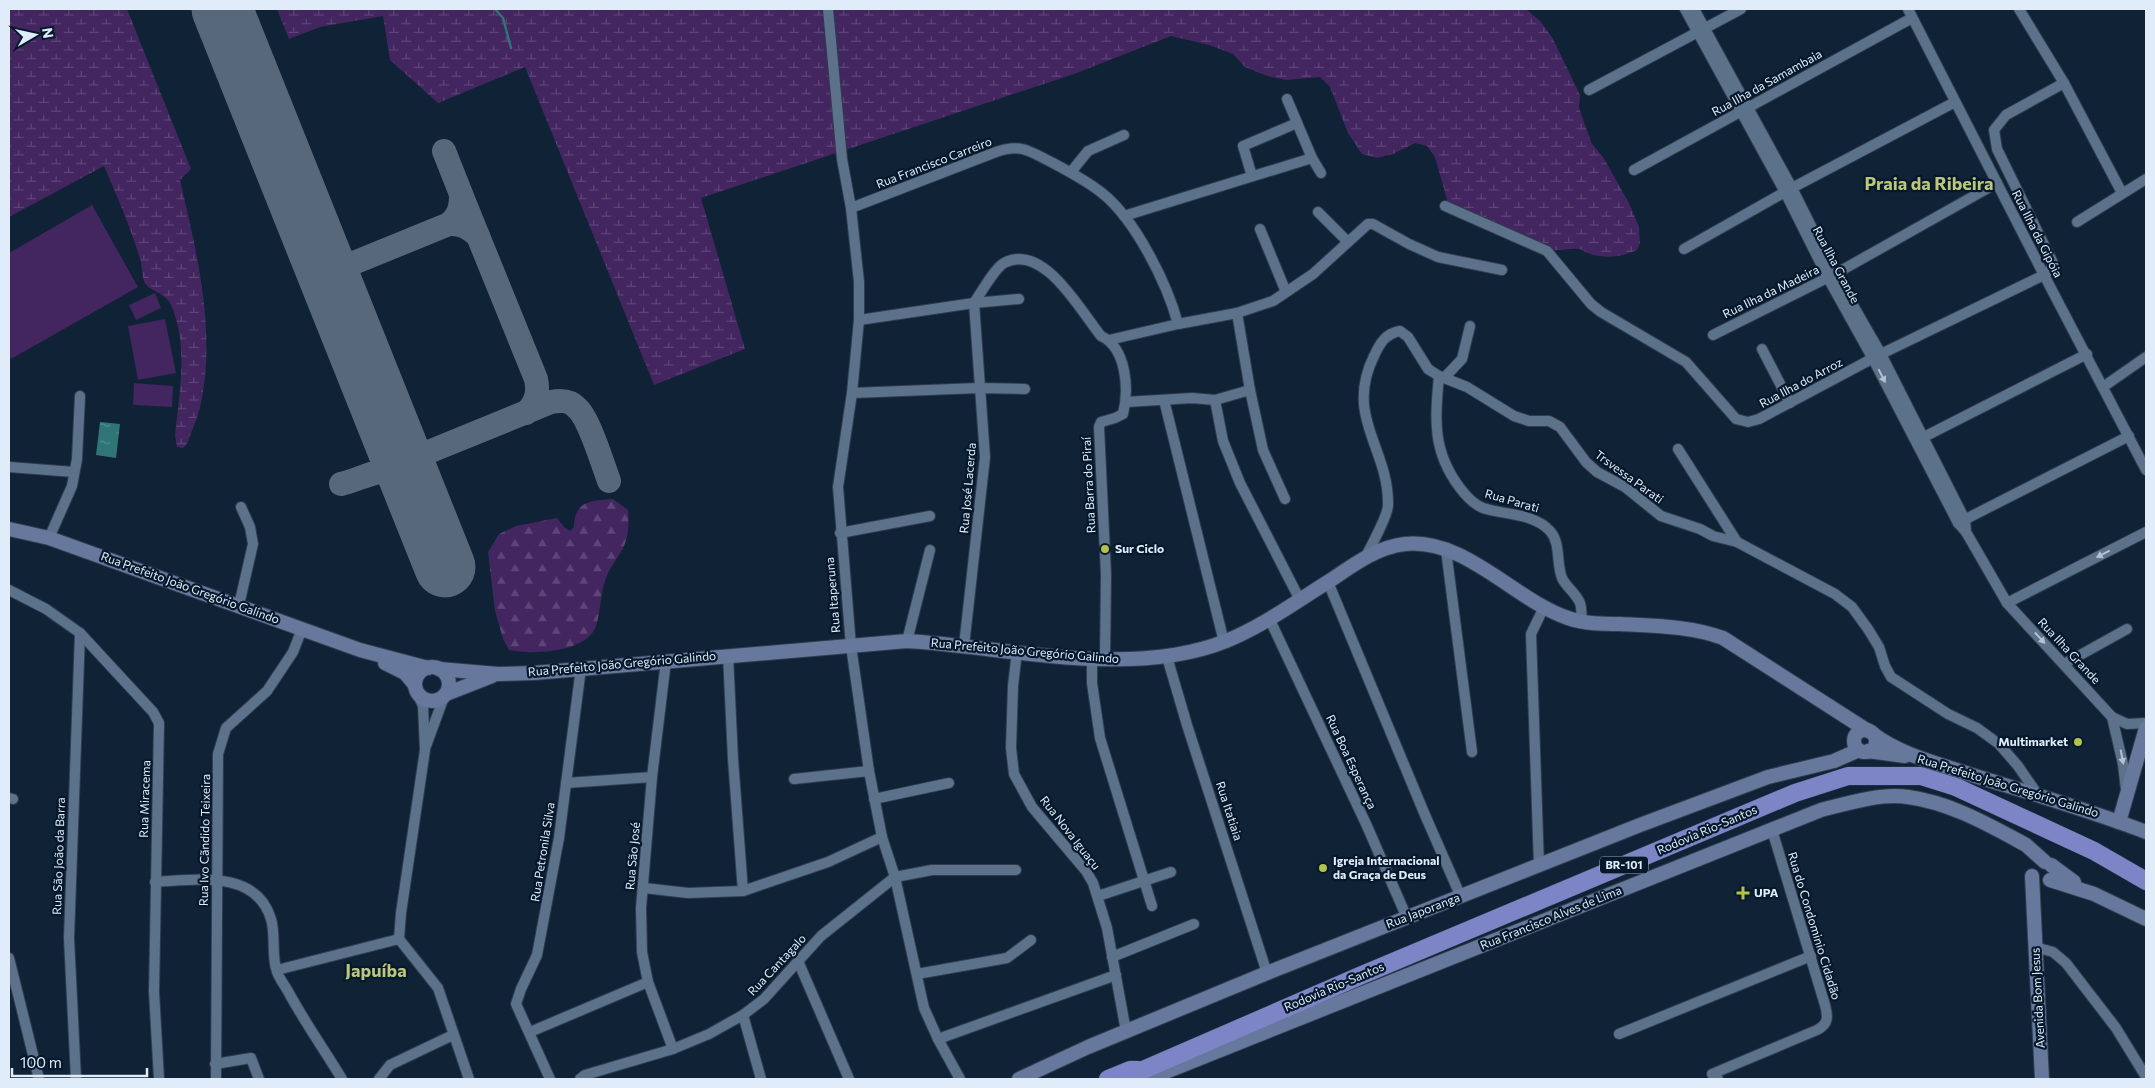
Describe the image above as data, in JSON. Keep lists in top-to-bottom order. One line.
{"streets":{"highway":["Rodovia Rio-Santos","BR-101"],"main road":["Rua Prefeito João Gregório Galindo","Rua Japoranga","Rua Francisco Alves de Lima","Avenida Bom Jesus"],"street":["Rua Ilha da Samambaia","Rua Francisco Carreiro","Rua Ilha da Gipóia","Rua Ilha Grande","Rua Ilha da Madeira","Rua Ilha do Arroz","Trsvessa Parati","Rua Barra do Piraí","Rua José Lacerda","Rua Parati","Rua Itaperuna","Rua Boa Esperança","Rua Miracema","Rua Itatiaia","Rua Nova Iguaçu","Rua Ivo Cãndido Teixeira","Rua Petronila Silva","Rua São João da Barra","Rua São José","Rua do Condominio Cidadão","Rua Cantagalo"]},"crossings":[["Rua Ilha da Samambaia","Rua Ilha da Gipóia"],["Rua Ilha da Samambaia","Rua Ilha Grande"],["Rua Francisco Carreiro","Rua Itaperuna"],["Rua Ilha da Gipóia","Rua Ilha da Madeira"],["Rua Ilha da Gipóia","Rua Ilha do Arroz"],["Rua Ilha Grande","Rua Ilha da Madeira"],["Rua Ilha Grande","Rua Ilha do Arroz"],["Trsvessa Parati","Rua Parati"],["Trsvessa Parati","Rua Prefeito João Gregório Galindo"],["Rua Barra do Piraí","Rua Prefeito João Gregório Galindo"],["Rua José Lacerda","Rua Prefeito João Gregório Galindo"],["Rua Parati","Rua Prefeito João Gregório Galindo"],["Rua Prefeito João Gregório Galindo","Rua Itaperuna"],["Rua Prefeito João Gregório Galindo","Rua Boa Esperança"],["Rua Prefeito João Gregório Galindo","Rua Itatiaia"],["Rua Prefeito João Gregório Galindo","Rua Nova Iguaçu"],["Rua Prefeito João Gregório Galindo","Rua Ivo Cãndido Teixeira"],["Rua Prefeito João Gregório Galindo","Rua Petronila Silva"],["Rua Prefeito João Gregório Galindo","Rua São José"],["Rua Prefeito João Gregório Galindo","Rua Japoranga"],["Rua Itaperuna","Rua Cantagalo"],["Rua Boa Esperança","Rua Japoranga"],["Rua Miracema","Rua São João da Barra"],["Rua Itatiaia","Rua Japoranga"],["Rodovia Rio-Santos","Rua Francisco Alves de Lima"],["Rua Nova Iguaçu","Rua Japoranga"],["Rua São José","Rua Cantagalo"],["Rua Francisco Alves de Lima","Rua do Condominio Cidadão"],["Rua Francisco Alves de Lima","Avenida Bom Jesus"]],"districts":["Praia da Ribeira","Japuíba"],"places":{"other":["Sur Ciclo","Multimarket","Igreja Internacional da Graça de Deus"],"health":["UPA"]},"scale_bar":"100 m","north":"right"}
